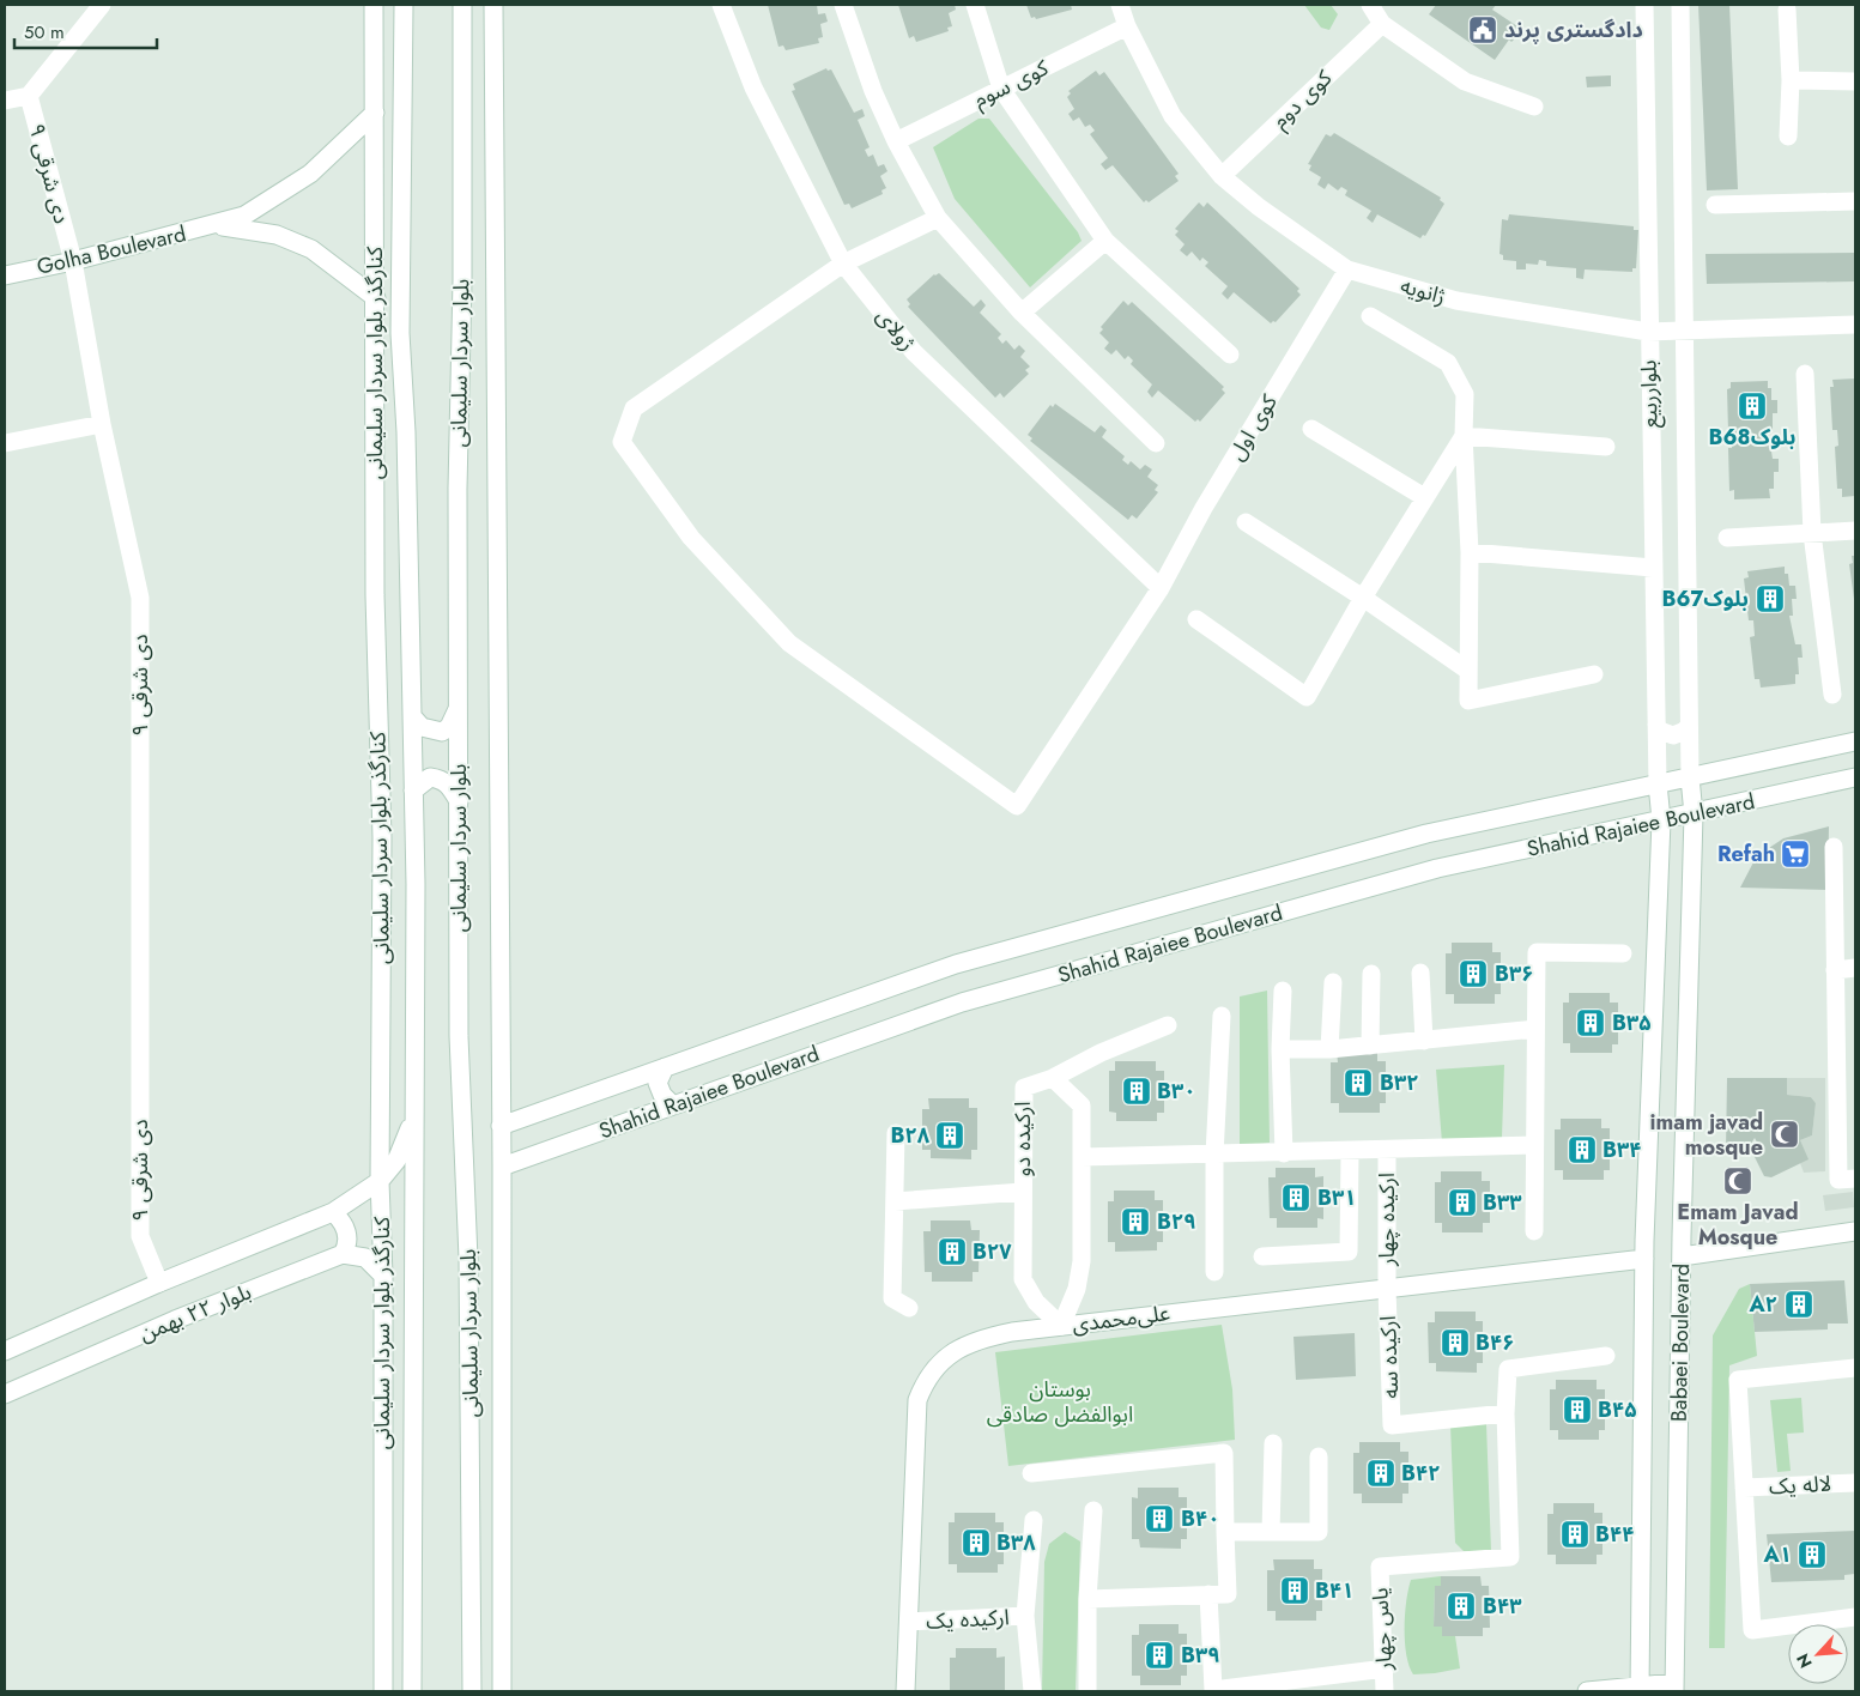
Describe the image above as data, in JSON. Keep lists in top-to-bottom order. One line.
{"streets":{"street":["کوی سوم","کوی دوم","۹ دی شرقی","Golha Boulevard","ژانویه","ژولای","کنارگذر بلوار سردار سلیمانی","بلوار سردار سلیمانی","بلوارربیع","کوی اول","Shahid Rajaiee Boulevard","ارکیده دو","ارکیده چهار","بلوار ۲۲ بهمن","علی‌محمدی","Babaei Boulevard","ارکیده سه","لاله یک","ارکیده یک","یاس چهار"]},"crossings":[["کوی سوم","ژانویه"],["کوی دوم","ژانویه"],["۹ دی شرقی","Golha Boulevard"],["۹ دی شرقی","بلوار ۲۲ بهمن"],["Golha Boulevard","کنارگذر بلوار سردار سلیمانی"],["ژانویه","بلوارربیع"],["ژانویه","کوی اول"],["ژولای","کوی اول"],["کنارگذر بلوار سردار سلیمانی","بلوار ۲۲ بهمن"],["بلوار سردار سلیمانی","بلوار ۲۲ بهمن"],["بلوارربیع","Shahid Rajaiee Boulevard"],["بلوارربیع","Babaei Boulevard"],["Shahid Rajaiee Boulevard","Babaei Boulevard"],["ارکیده دو","علی‌محمدی"],["ارکیده چهار","علی‌محمدی"],["ارکیده چهار","ارکیده سه"],["علی‌محمدی","Babaei Boulevard"],["علی‌محمدی","ارکیده سه"],["علی‌محمدی","ارکیده یک"],["ارکیده سه","یاس چهار"]],"parks":["بوستان ابوالفضل صادقی"],"places":{"public building":["دادگستری پرند"],"building":["B68بلوک","B67بلوک","B۳۶","B۳۵","B۳۲","B۳۰","B۲۸","B۳۴","B۳۱","B۳۳","B۲۹","B۲۷","A۲","B۴۶","B۴۵","B۴۲","B۴۰","B۴۴","B۳۸","A۱","B۴۱","B۴۳","B۳۹"],"supermarket":["Refah"],"mosque":["imam javad mosque","Emam Javad Mosque"]},"scale_bar":"50 m","north":"bottom left"}
